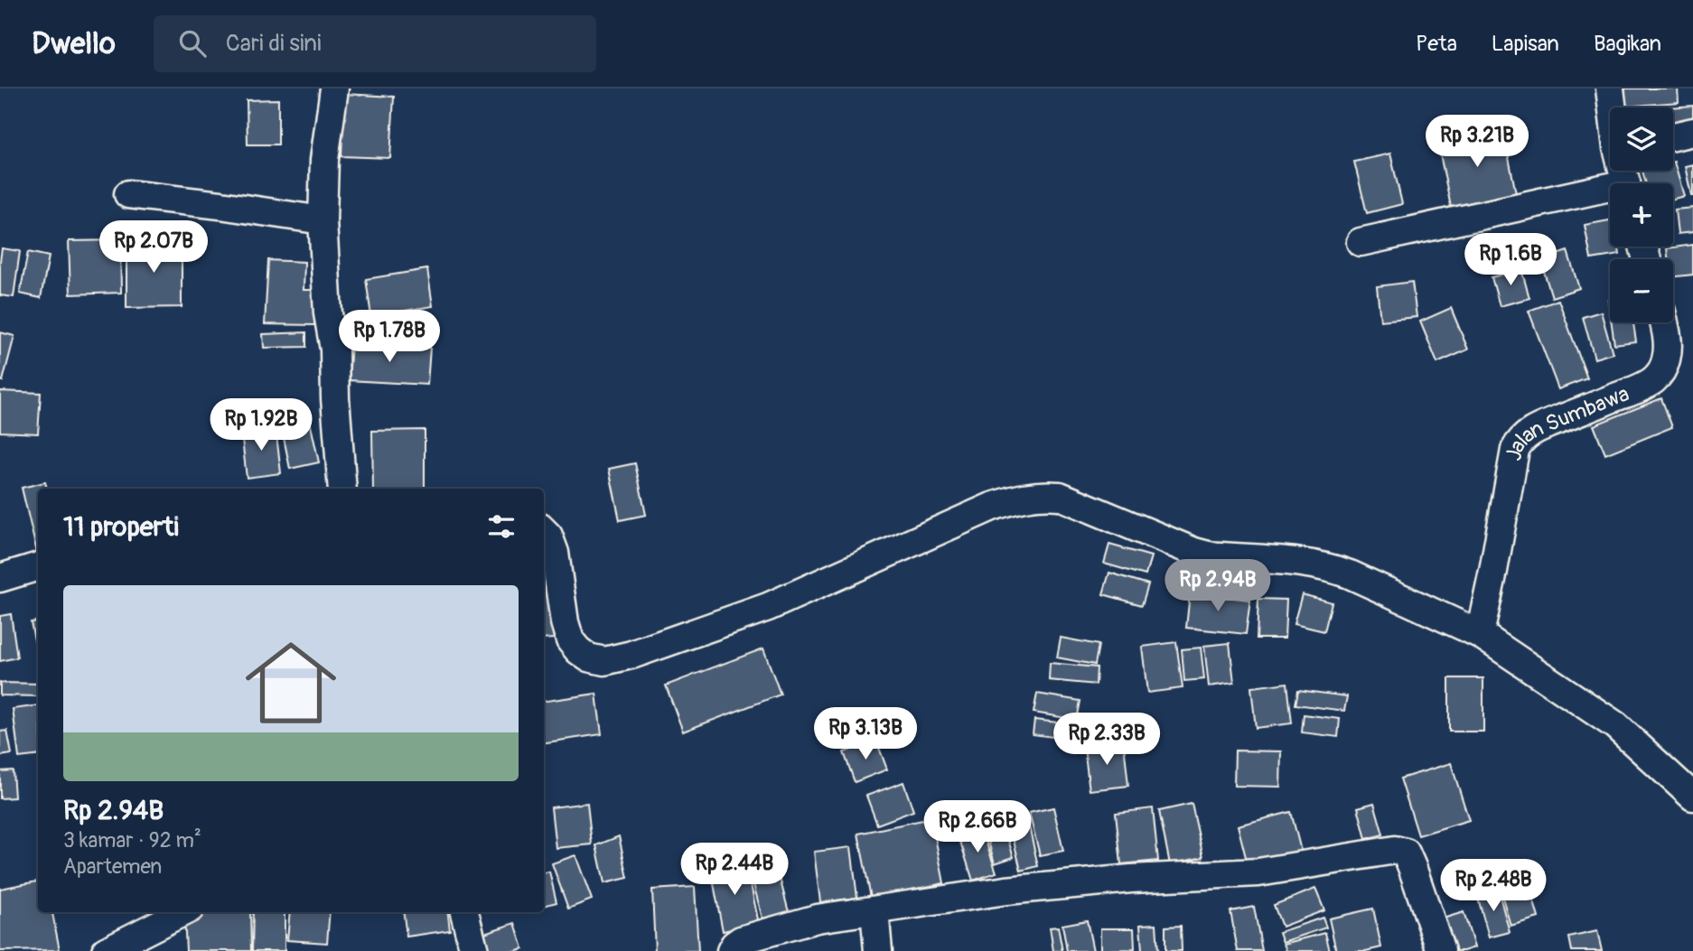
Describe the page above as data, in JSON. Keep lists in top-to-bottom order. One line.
{"streets":{"street":["Jalan Sumbawa"]},"page":{"header":"Dwello","search":"Cari di sini","nav":["Peta","Lapisan","Bagikan"],"map_buttons":["+","−"],"price":["Rp 3.21B","Rp 2.07B","Rp 1.6B","Rp 1.78B","Rp 1.92B","Rp 2.94B","Rp 3.13B","Rp 2.33B","Rp 2.66B","Rp 2.44B","Rp 2.48B"],"heading":"11 properti","list":[{"name":"Rp 2.94B","note":"3 kamar · 92 m² · Apartemen"}]}}
